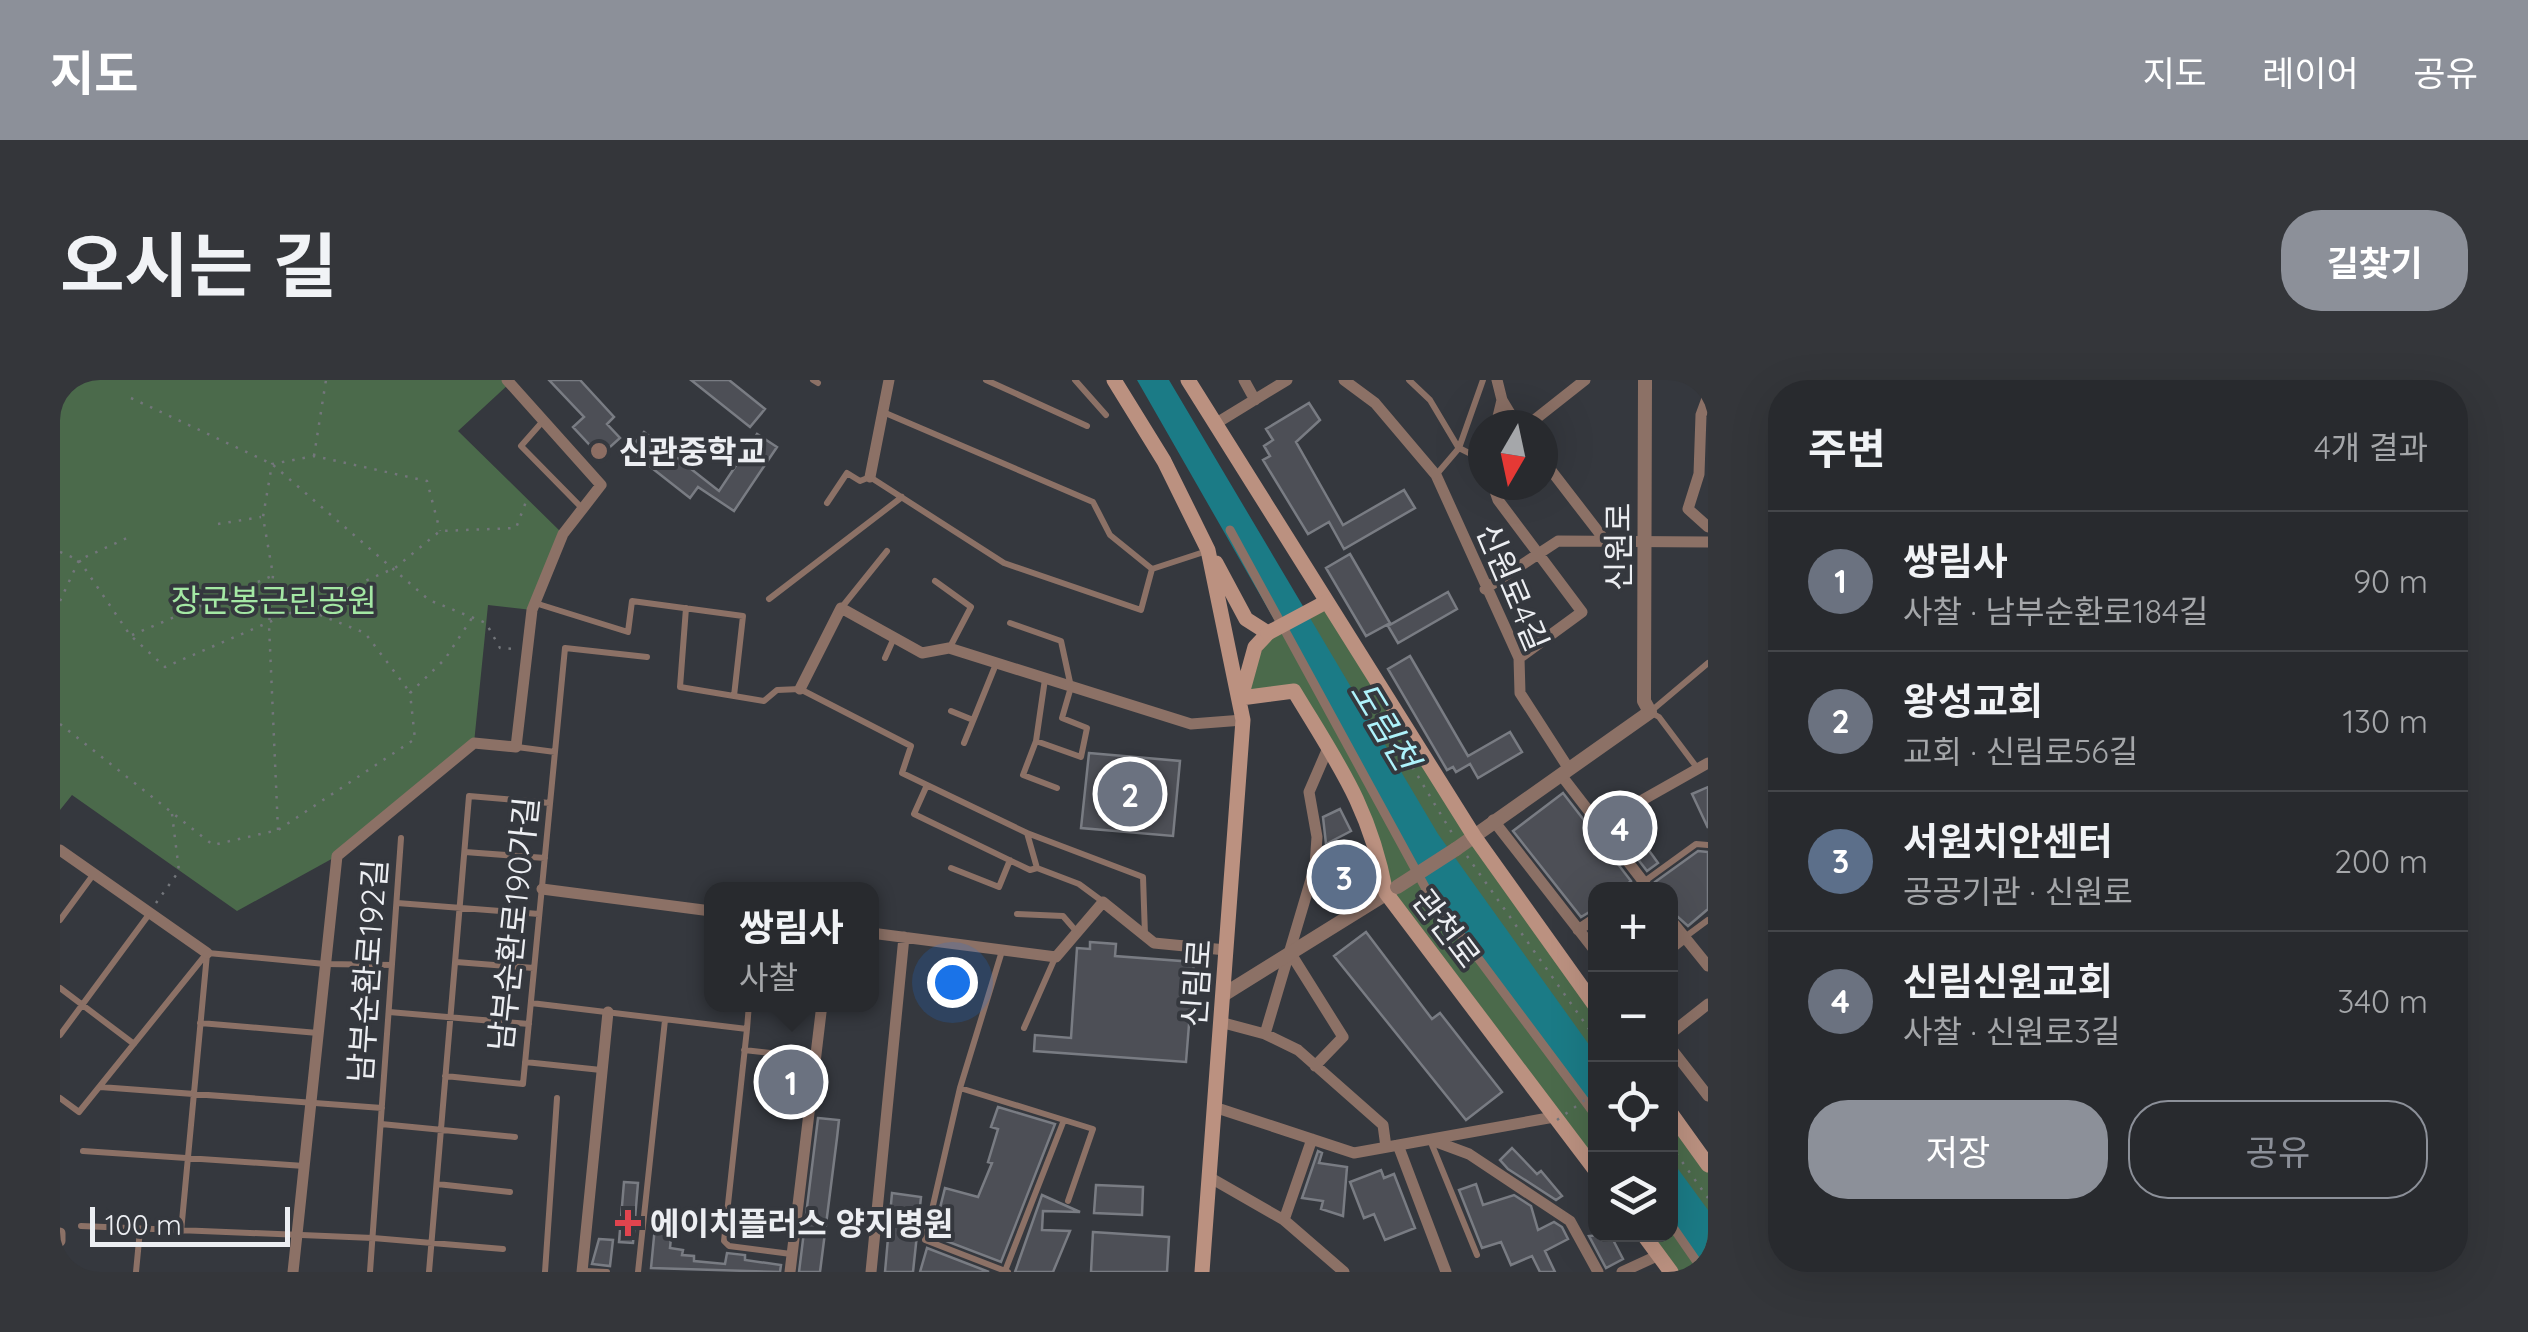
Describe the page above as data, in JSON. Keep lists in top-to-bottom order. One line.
{"streets":{"main road":["관천로","신림로"],"street":["신원로","신원로4길"],"lane":["남부순환로190가길","남부순환로192길"]},"crossings":[["관천로","신림로"]],"water":["도림천"],"parks":["장군봉근린공원"],"places":{"other":["신관중학교"],"health":["에이치플러스 양지병원"]},"scale_bar":"100 m","north":"bottom","page":{"header":"지도","nav":["지도","레이어","공유"],"title":"오시는 길","buttons":["길찾기",["저장","공유"]],"heading":["주변","4개 결과"],"list":[{"mark":"1","name":"쌍림사","note":"사찰 · 남부순환로184길","value":"90 m"},{"mark":"2","name":"왕성교회","note":"교회 · 신림로56길","value":"130 m"},{"mark":"3","name":"서원치안센터","note":"공공기관 · 신원로","value":"200 m"},{"mark":"4","name":"신림신원교회","note":"사찰 · 신원로3길","value":"340 m"}],"pins":["2","4","3","1"],"map_buttons":["+","−"],"popup":["쌍림사","사찰"],"scale":"100 m"}}
